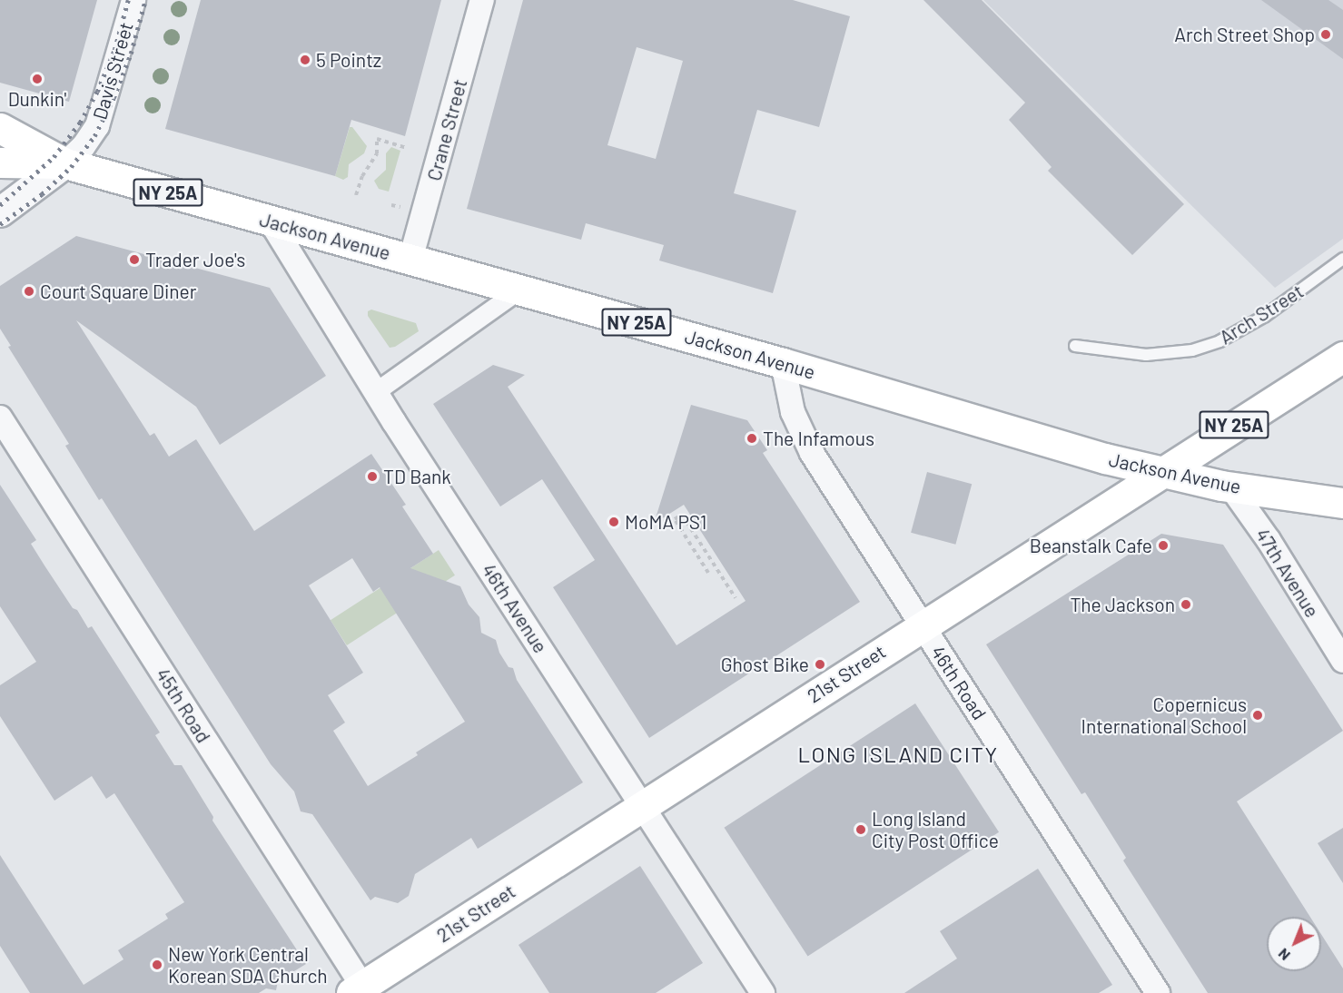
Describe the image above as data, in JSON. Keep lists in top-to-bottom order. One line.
{"streets":{"main road":["NY 25A","Jackson Avenue","21st Street"],"street":["Davis Street","Crane Street","47th Avenue","46th Avenue","46th Road","45th Road"],"lane":["Arch Street"]},"crossings":[["Davis Street","Jackson Avenue"],["Crane Street","Jackson Avenue"],["Jackson Avenue","47th Avenue"],["Jackson Avenue","46th Avenue"],["Jackson Avenue","21st Street"],["Jackson Avenue","46th Road"],["46th Avenue","21st Street"],["21st Street","46th Road"],["21st Street","45th Road"]],"districts":["LONG ISLAND CITY"],"places":["Arch Street Shop","5 Pointz","Dunkin'","Trader Joe's","Court Square Diner","The Infamous","TD Bank","MoMA PS1","Beanstalk Cafe","The Jackson","Ghost Bike","Copernicus International School","Long Island City Post Office","New York Central Korean SDA Church"],"north":"bottom left"}
